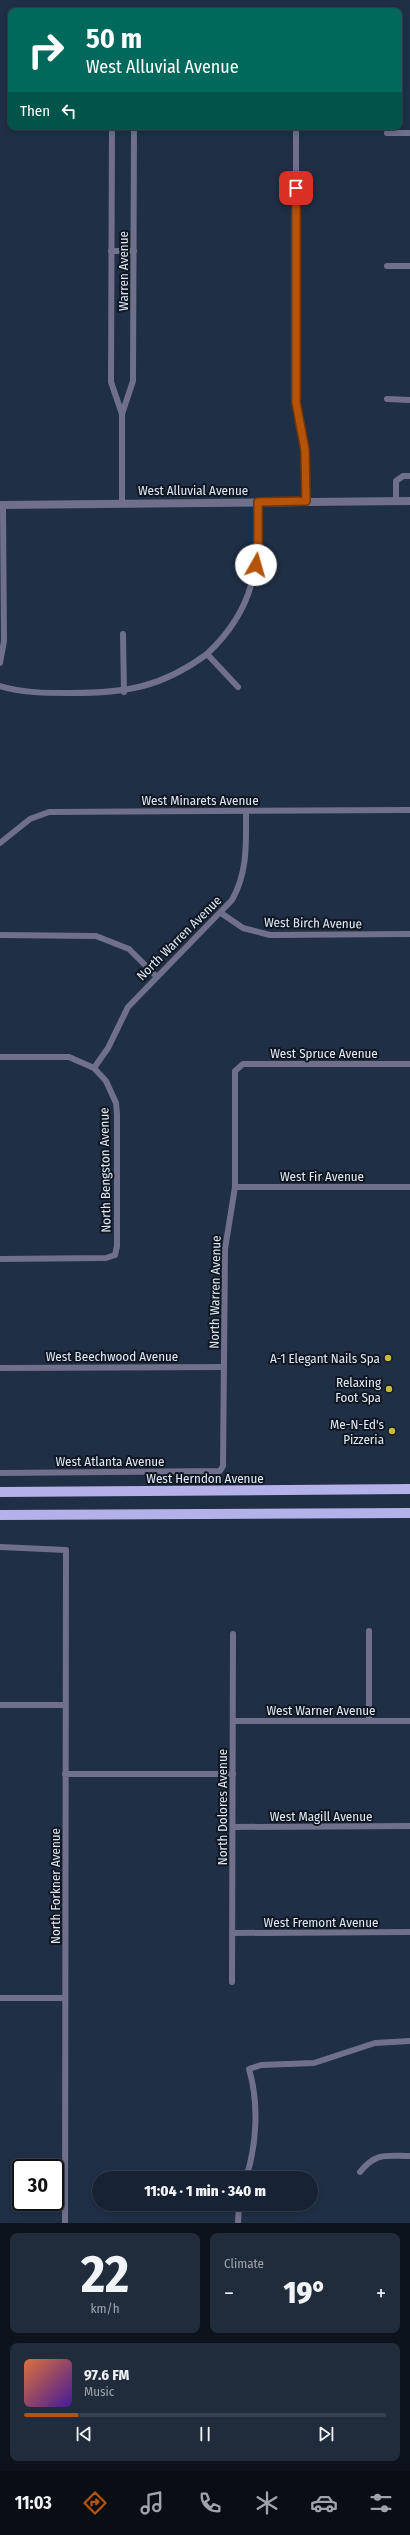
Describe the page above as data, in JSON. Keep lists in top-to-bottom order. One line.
{"streets":{"main road":["West Herndon Avenue"],"street":["Warren Avenue","West Alluvial Avenue","West Minarets Avenue","West Birch Avenue","North Warren Avenue","West Spruce Avenue","North Bengston Avenue","West Fir Avenue","West Beechwood Avenue","West Atlanta Avenue","West Warner Avenue","North Dolores Avenue","West Magill Avenue","North Forkner Avenue","West Fremont Avenue"]},"crossings":[["Warren Avenue","West Alluvial Avenue"],["West Minarets Avenue","North Warren Avenue"],["West Birch Avenue","North Warren Avenue"],["North Warren Avenue","West Spruce Avenue"],["North Warren Avenue","North Bengston Avenue"],["North Warren Avenue","West Fir Avenue"],["North Warren Avenue","West Beechwood Avenue"],["North Warren Avenue","West Atlanta Avenue"],["West Warner Avenue","North Dolores Avenue"],["North Dolores Avenue","West Magill Avenue"],["North Dolores Avenue","West Fremont Avenue"]],"places":["A-1 Elegant Nails Spa","Relaxing Foot Spa","Me-N-Ed's Pizzeria"],"page":{"turn":["50 m","West Alluvial Avenue"],"then":"Then","limit":"30","trip":"11:04 · 1 min · 340 m","tile":[["22","km/h"],"Climate"],"heat":["−","19°","+"],"song":["97.6 FM","Music"],"tabs":"11:03"}}
